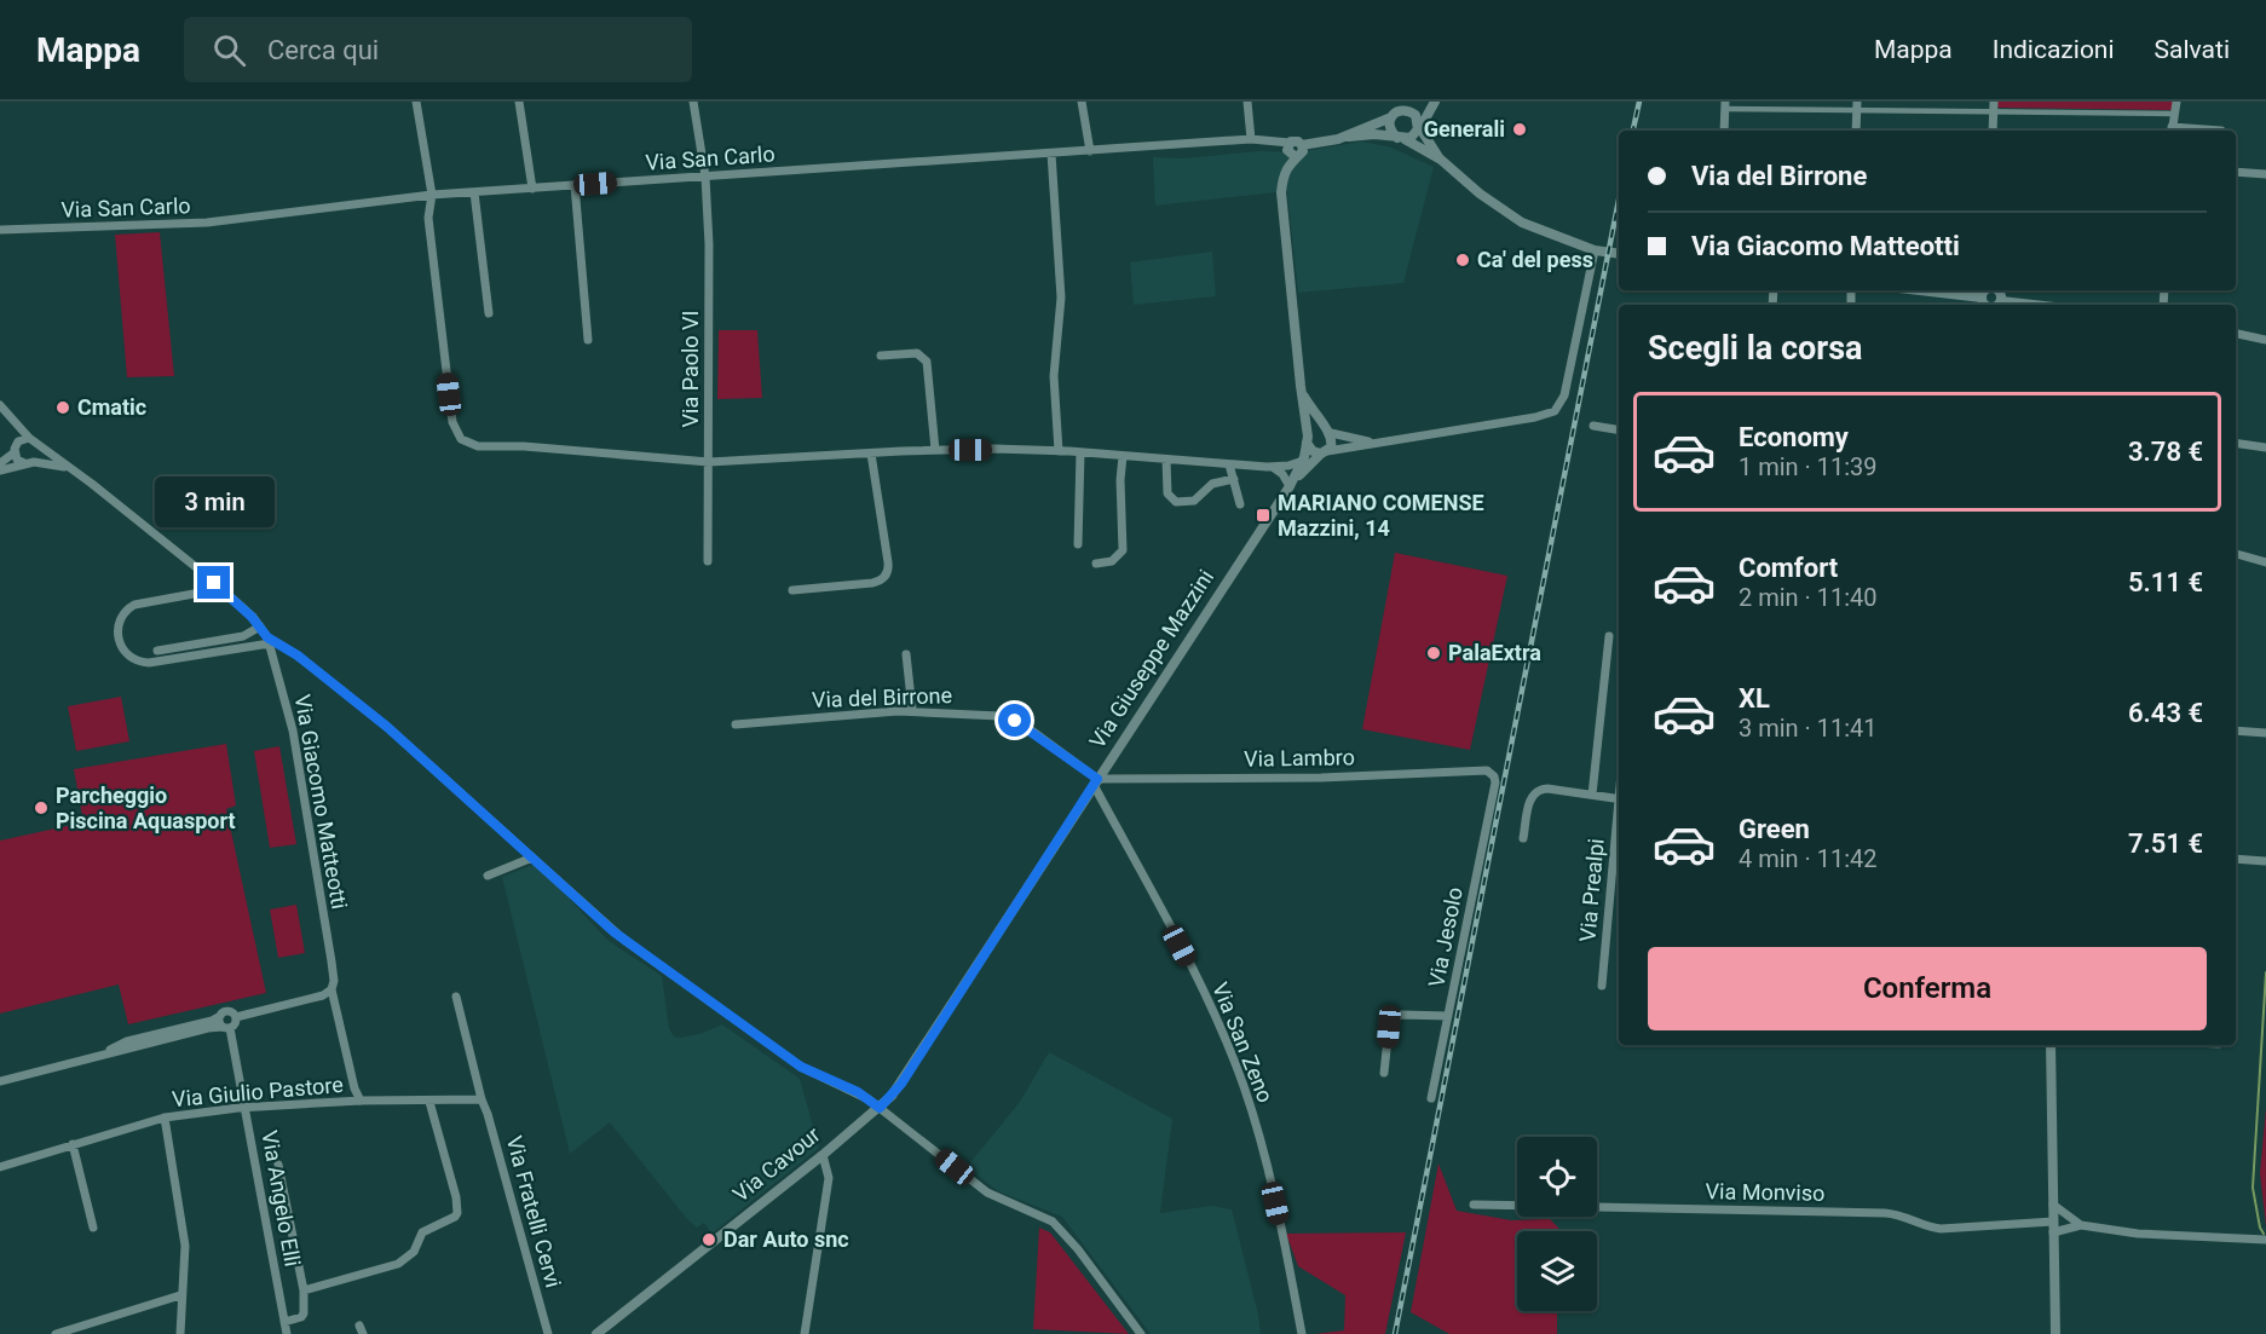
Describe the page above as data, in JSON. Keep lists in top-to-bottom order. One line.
{"streets":{"street":["Via San Carlo","Via Paolo VI","Via Giuseppe Mazzini","Via del Birrone","Via Lambro","Via Giacomo Matteotti","Via Prealpi","Via Jesolo","Via San Zeno","Via Giulio Pastore","Via Cavour","Via Monviso","Via Angelo Elli","Via Fratelli Cervi"]},"crossings":[["Via San Carlo","Via Paolo VI"],["Via San Carlo","Via Giuseppe Mazzini"],["Via Giuseppe Mazzini","Via del Birrone"],["Via Giuseppe Mazzini","Via Lambro"],["Via Giuseppe Mazzini","Via San Zeno"],["Via Giuseppe Mazzini","Via Cavour"],["Via del Birrone","Via Lambro"],["Via del Birrone","Via San Zeno"],["Via Lambro","Via Jesolo"],["Via Lambro","Via San Zeno"],["Via Giacomo Matteotti","Via Giulio Pastore"],["Via Giulio Pastore","Via Angelo Elli"],["Via Giulio Pastore","Via Fratelli Cervi"]],"places":{"other":["Generali","Ca' del pess","Cmatic","PalaExtra","Parcheggio Piscina Aquasport","Dar Auto snc"],"transit":["MARIANO COMENSE Mazzini, 14"]},"page":{"header":"Mappa","search":"Cerca qui","nav":["Mappa","Indicazioni","Salvati"],"banner":["Via del Birrone","Via Giacomo Matteotti"],"heading":"Scegli la corsa","list":[{"name":"Economy","note":"1 min · 11:39","value":"3.78 €"},{"name":"Comfort","note":"2 min · 11:40","value":"5.11 €"},{"name":"XL","note":"3 min · 11:41","value":"6.43 €"},{"name":"Green","note":"4 min · 11:42","value":"7.51 €"}],"bubble":"3 min","buttons":"Conferma"}}
